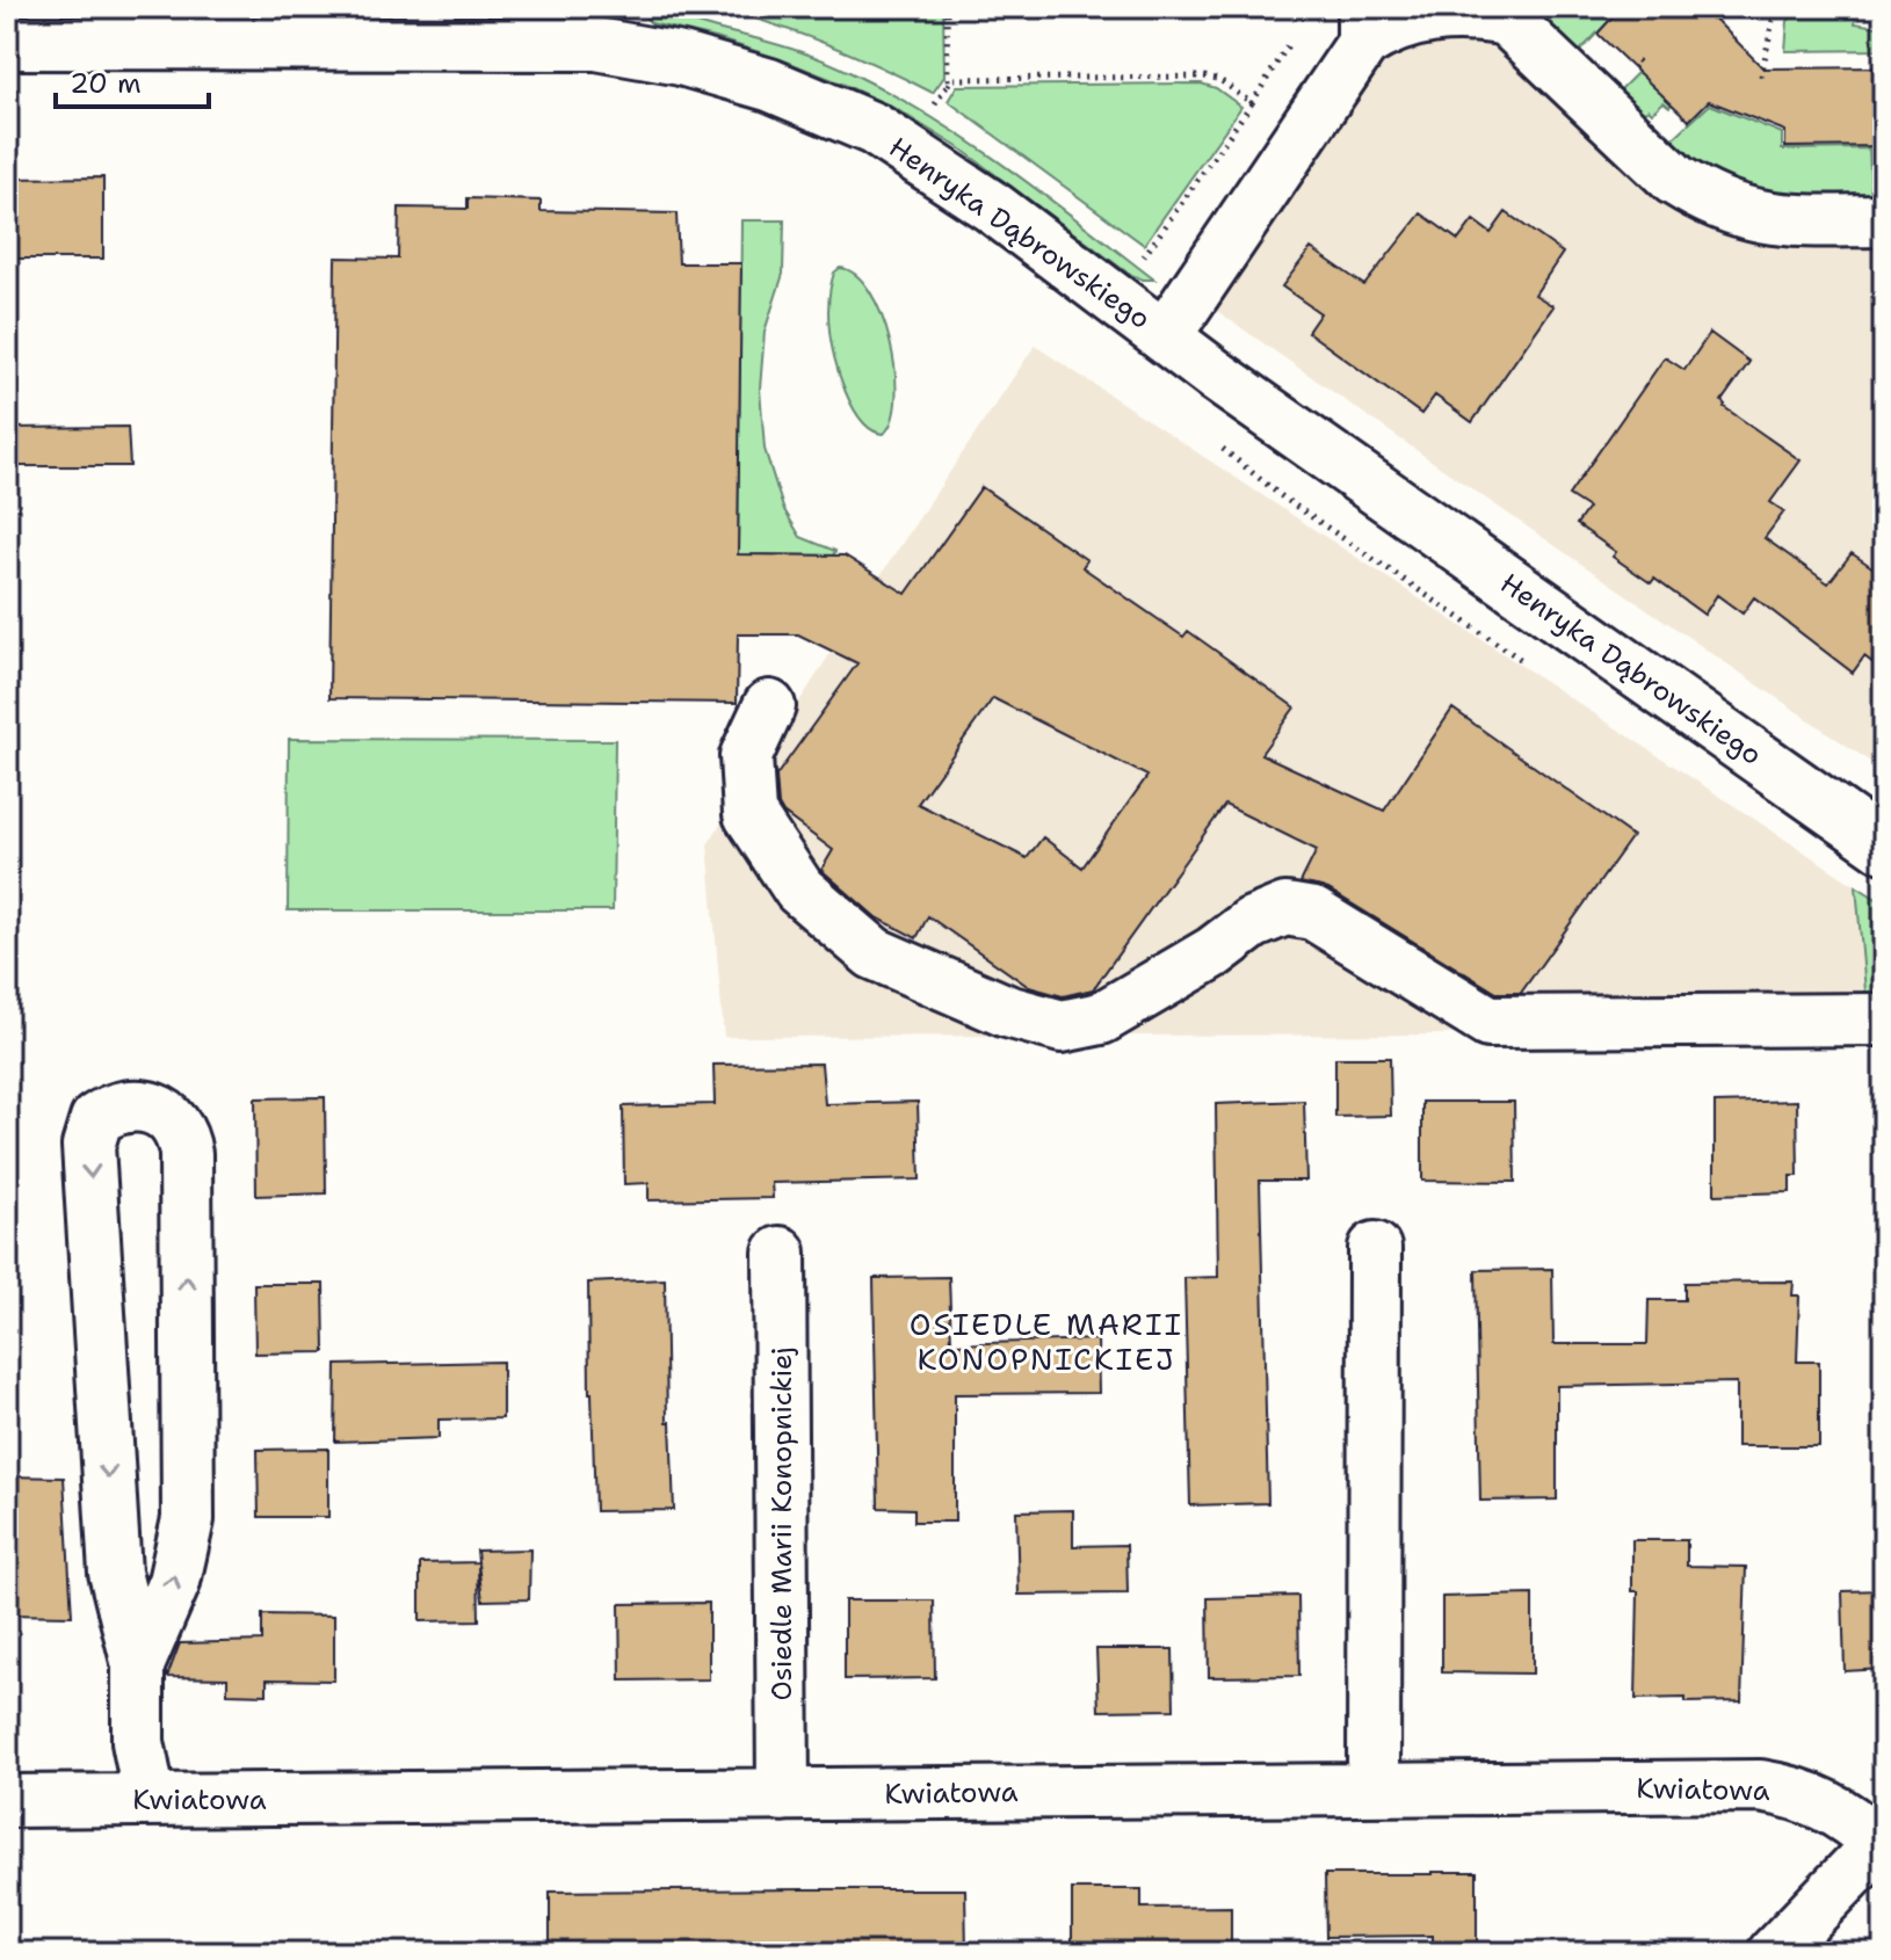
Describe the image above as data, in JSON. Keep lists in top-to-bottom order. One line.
{"streets":{"street":["Henryka Dąbrowskiego","Osiedle Marii Konopnickiej","Kwiatowa"]},"crossings":[["Osiedle Marii Konopnickiej","Kwiatowa"]],"districts":["OSIEDLE MARII KONOPNICKIEJ"],"scale_bar":"20 m"}
